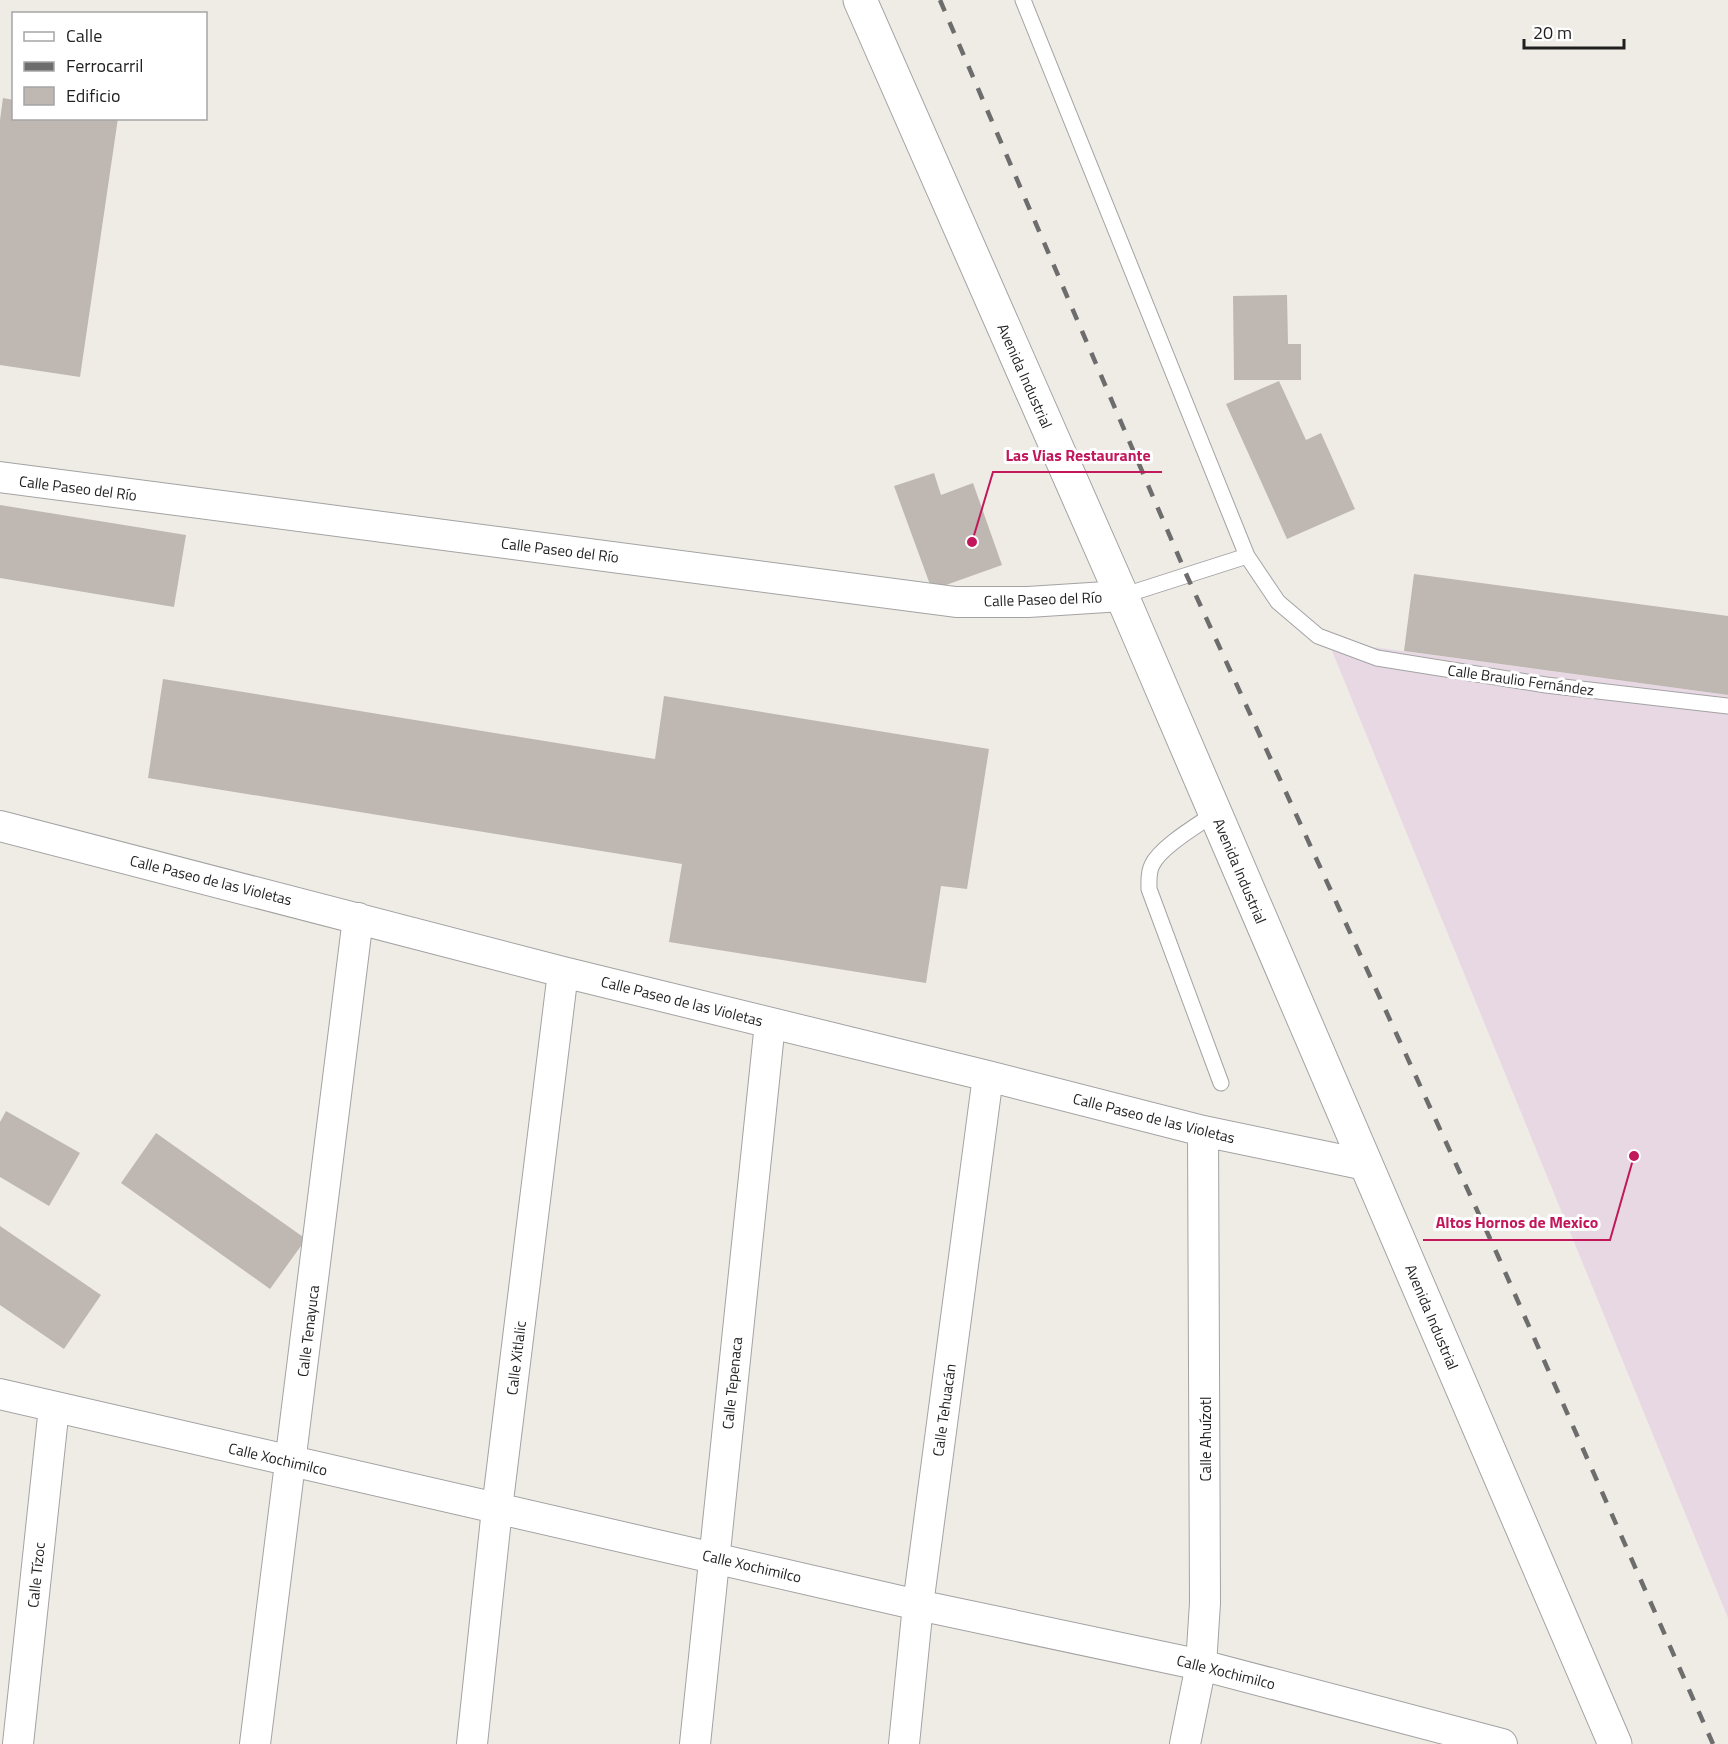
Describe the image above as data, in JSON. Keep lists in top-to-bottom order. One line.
{"streets":{"street":["Avenida Industrial","Calle Paseo del Río","Calle Paseo de las Violetas","Calle Tenayuca","Calle Xitlalic","Calle Tepenaca","Calle Tehuacán","Calle Ahuízotl","Calle Xochimilco","Calle Tízoc"],"lane":["Calle Braulio Fernández"]},"crossings":[["Avenida Industrial","Calle Paseo del Río"],["Avenida Industrial","Calle Paseo de las Violetas"],["Calle Paseo de las Violetas","Calle Tenayuca"],["Calle Paseo de las Violetas","Calle Xitlalic"],["Calle Paseo de las Violetas","Calle Tepenaca"],["Calle Paseo de las Violetas","Calle Tehuacán"],["Calle Paseo de las Violetas","Calle Ahuízotl"],["Calle Tenayuca","Calle Xochimilco"],["Calle Xitlalic","Calle Xochimilco"],["Calle Tepenaca","Calle Xochimilco"],["Calle Tehuacán","Calle Xochimilco"],["Calle Ahuízotl","Calle Xochimilco"],["Calle Xochimilco","Calle Tízoc"]],"places":["Las Vias Restaurante","Altos Hornos de Mexico"],"legend":["Calle","Ferrocarril","Edificio"],"scale_bar":"20 m"}
